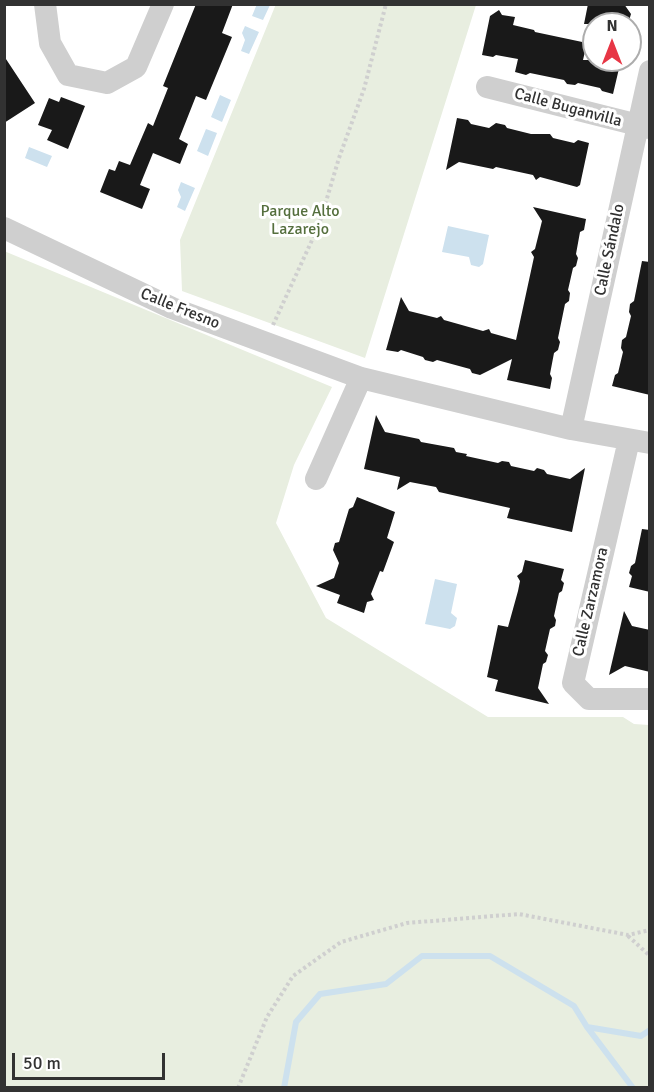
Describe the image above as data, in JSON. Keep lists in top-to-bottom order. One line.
{"streets":{"street":["Calle Buganvilla","Calle Sándalo","Calle Fresno","Calle Zarzamora"]},"crossings":[["Calle Buganvilla","Calle Sándalo"],["Calle Sándalo","Calle Fresno"],["Calle Fresno","Calle Zarzamora"]],"parks":["Parque Alto Lazarejo"],"scale_bar":"50 m","north":"top"}
